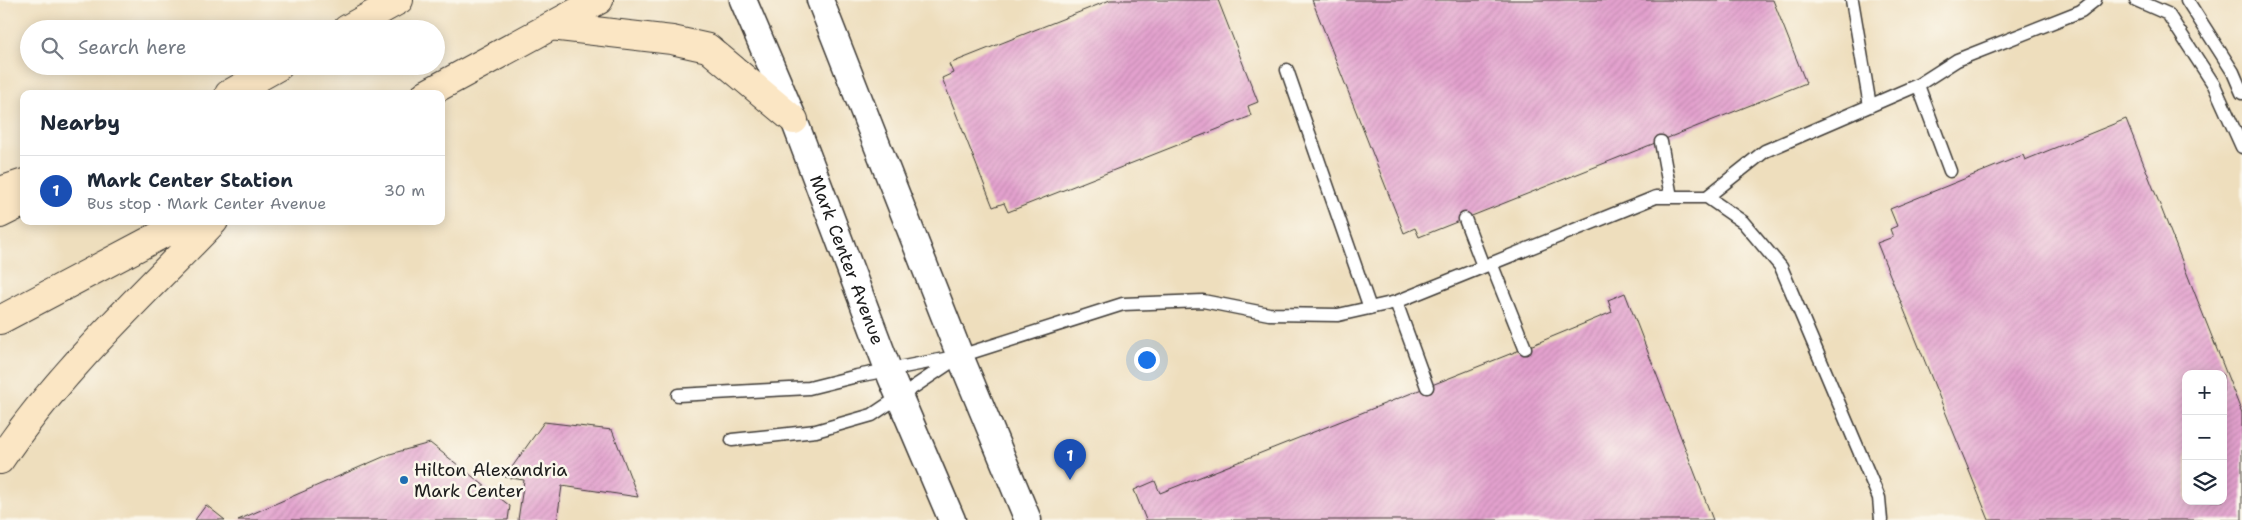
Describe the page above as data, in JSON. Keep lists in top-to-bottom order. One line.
{"streets":{"street":["Mark Center Avenue"]},"places":["Hilton Alexandria Mark Center"],"page":{"search":"Search here","heading":"Nearby","list":[{"mark":"1","name":"Mark Center Station","note":"Bus stop · Mark Center Avenue","value":"30 m"}],"map_buttons":["+","−"],"pins":"1"}}
